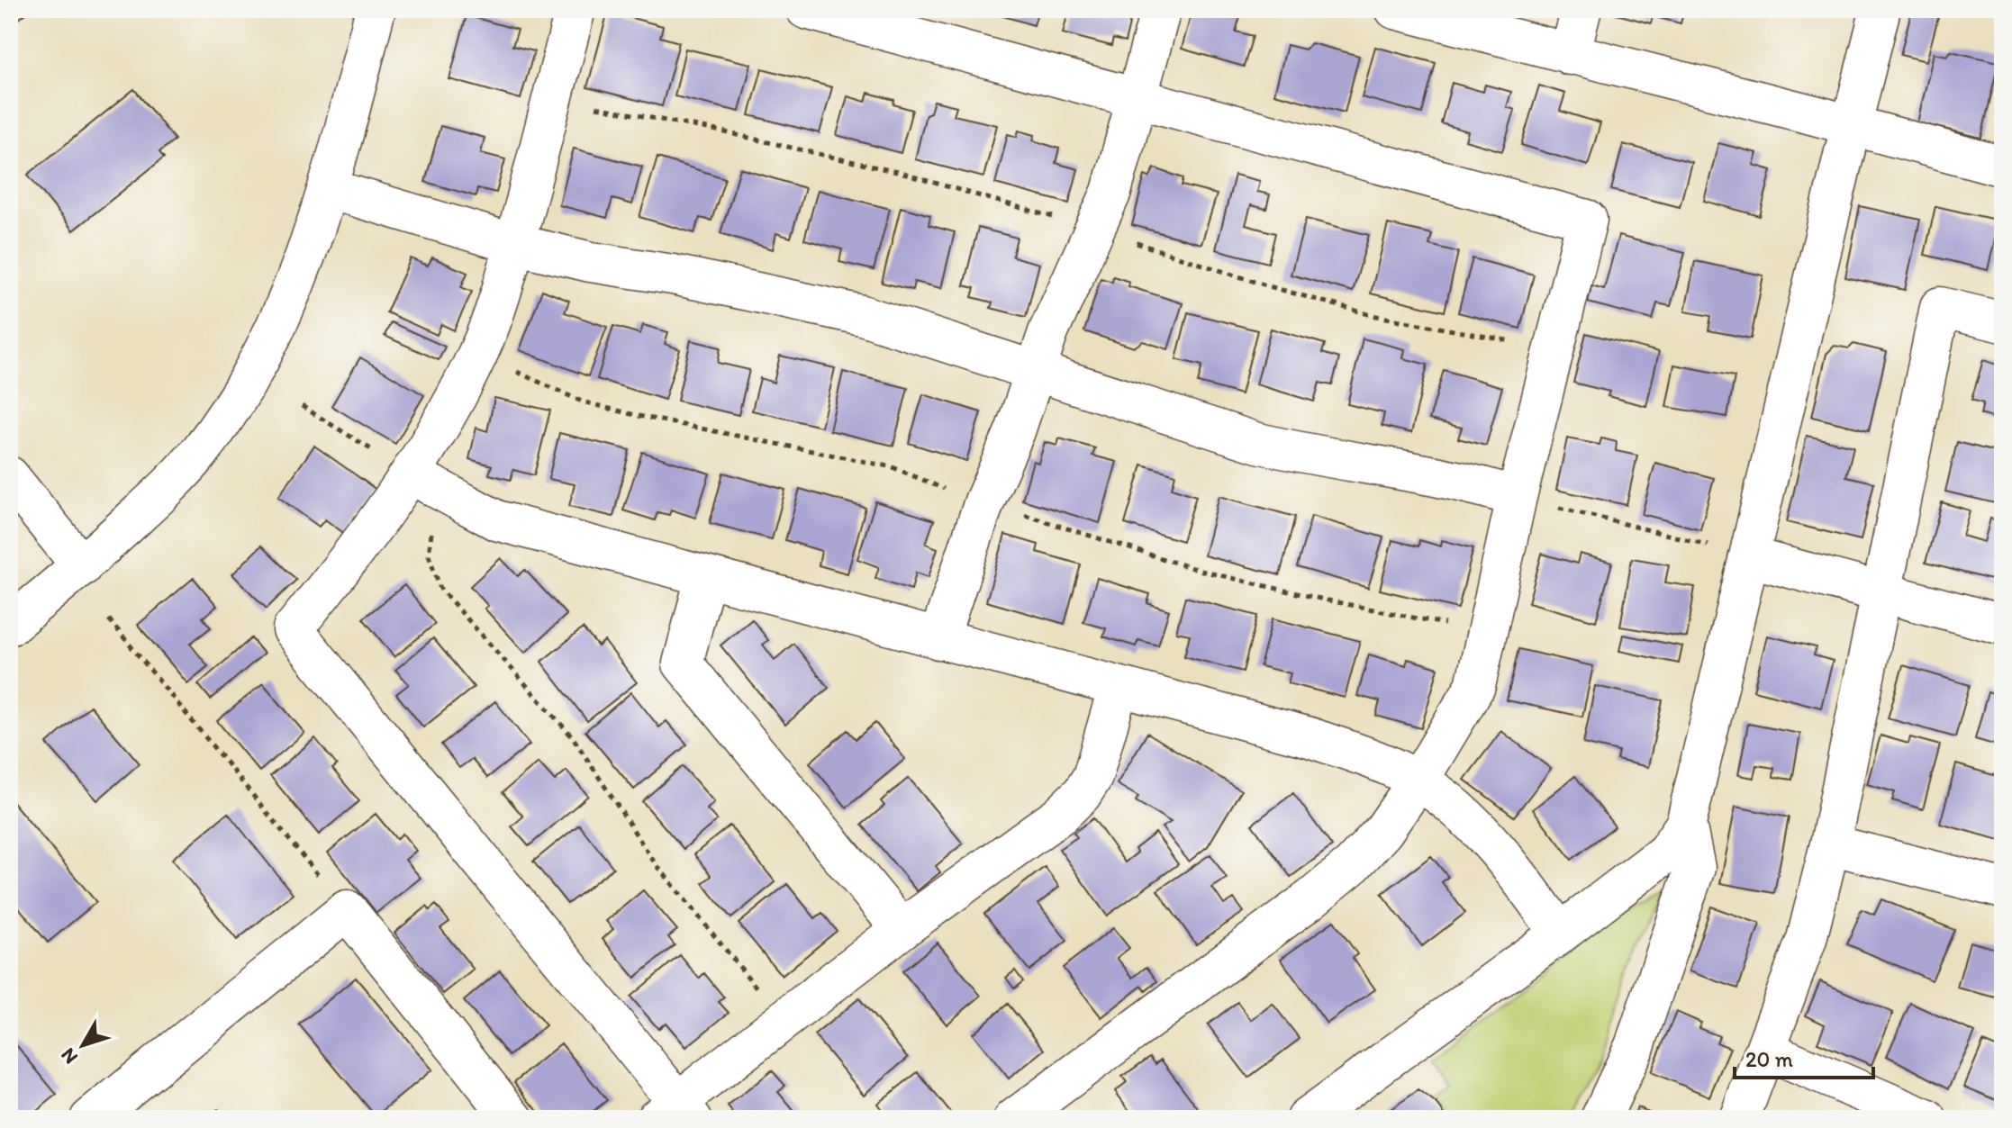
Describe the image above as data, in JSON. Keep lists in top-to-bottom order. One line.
{"scale_bar":"20 m","north":"bottom left"}
